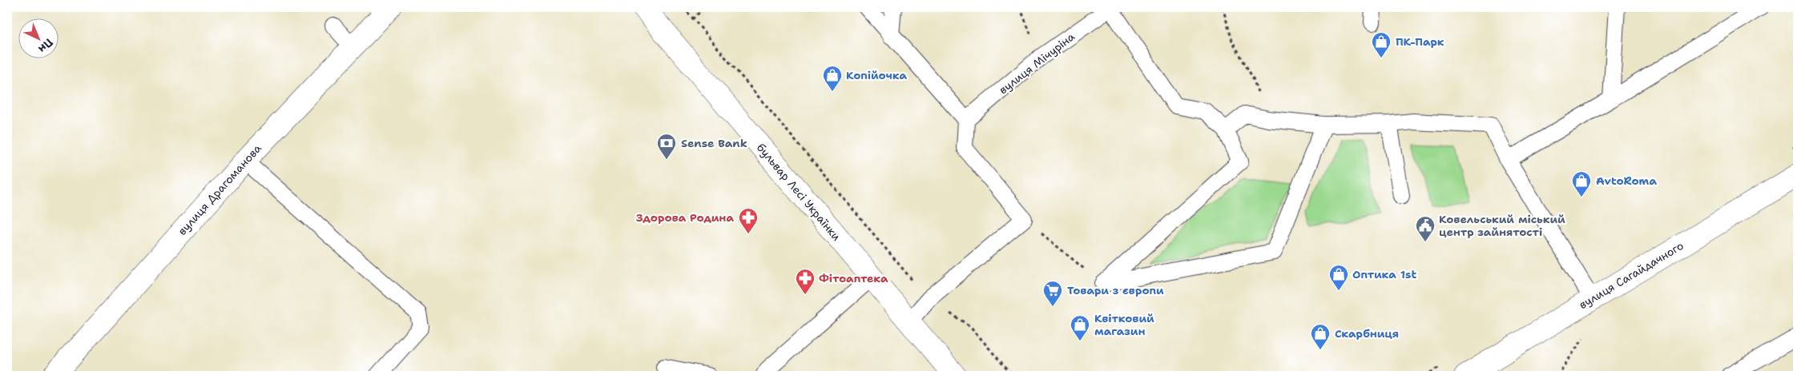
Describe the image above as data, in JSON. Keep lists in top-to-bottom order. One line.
{"streets":{"street":["вулиця Драгоманова","бульвар Лесі Українки","вулиця Сагайдачного"],"lane":["вулиця Мічуріна"]},"places":{"shop":["ПК-Парк","Копійочка","AvtoRoma","Оптика 1st","Квітковий магазин","Скарбниця"],"bank":["Sense Bank"],"pharmacy":["Здорова Родина","Фітоаптека"],"public building":["Ковельський міський центр зайнятості"],"supermarket":["Товари з європи"]},"north":"bottom right"}
